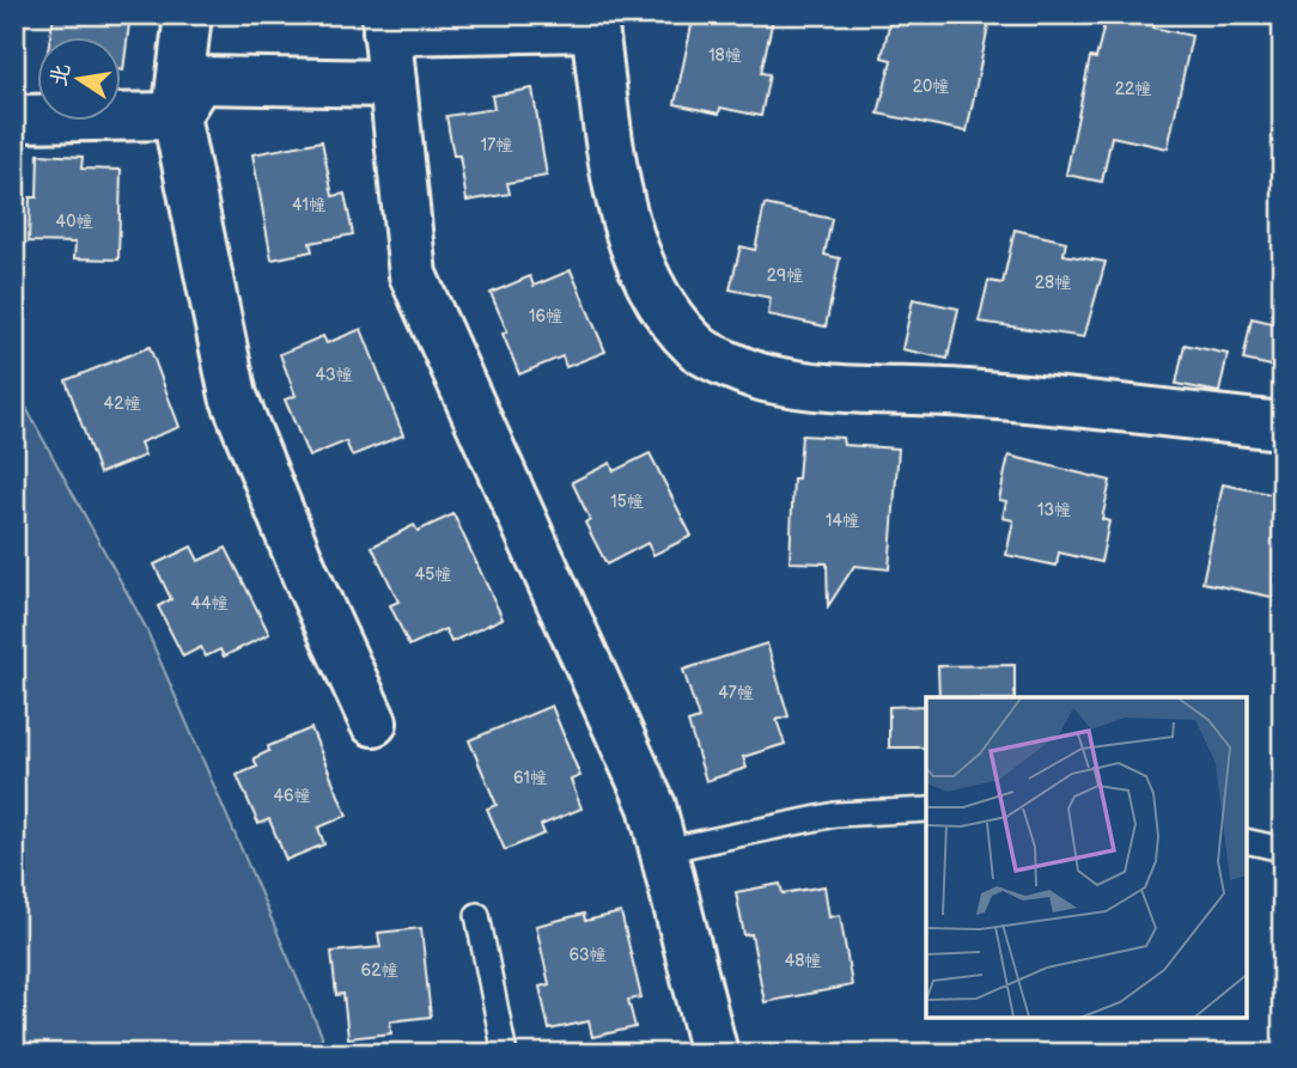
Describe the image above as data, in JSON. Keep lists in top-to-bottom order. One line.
{"house_numbers":["18幢","20幢","22幢","17幢","41幢","40幢","29幢","28幢","16幢","43幢","42幢","15幢","13幢","14幢","45幢","44幢","47幢","61幢","46幢","63幢","48幢","62幢"],"north":"left"}
